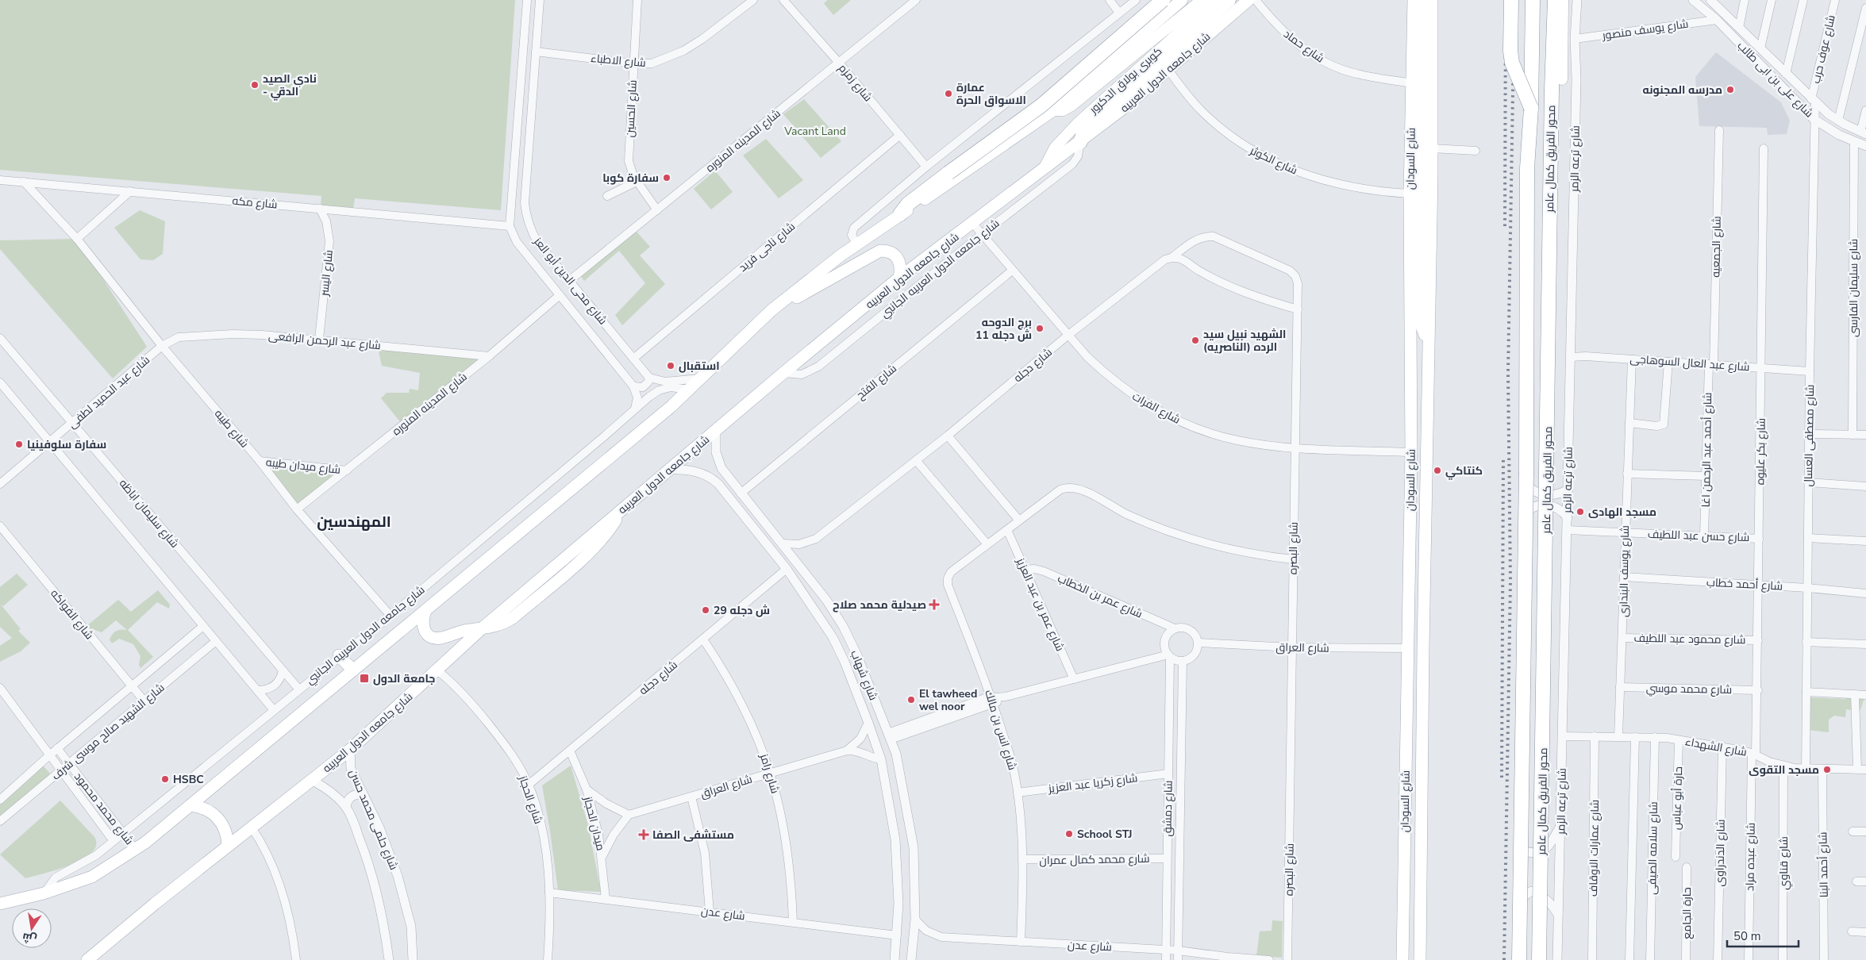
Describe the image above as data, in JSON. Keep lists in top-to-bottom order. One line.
{"streets":{"highway":["محور الفريق كمال عامر"],"main road":["شارع جامعه الدول العربيه","كوبرى بولاق الدكرور","شارع السودان"],"street":["شارع يوسف منصور","شارع حماد","شارع عوف حرب","شارع الاطباء","شارع على بن ابى طالب","شارع زمزم","شارع الحسين","شارع المدينه المنوره","شارع ترعه الزمر","شارع الكوثر","شارع مكه","شارع ناجى فريد","شارع الجمعيه","شارع جامعه الدول العربيه الجانبي","شارع اليسر","شارع محى الدين أبو العز","شارع سليمان الفارسى","شارع عبد الرحمن الرافعى","شارع عبد العال السوهاجى","شارع دجله","شارع الفتح","شارع عبد الحميد لطفى","شارع الفرات","شارع طيبه","شارع مصطفى العسال","شارع أحمد عبد الرحمن اغا","شارع بكر عليوه","شارع ميدان طيبه","شارع سليمان اباظه","شارع حسن عبد اللطيف","شارع البصره","شارع يوسف البندارى","شارع أحمد خطاب","شارع عمر بن الخطاب","شارع عمر بن عبد العزيز","شارع الفواكه","شارع محمود عبد اللطيف","شارع العراق","شارع شهاب","شارع محمد موسي","شارع انس بن مالك","شارع الشهيد صالح موسى شرف","شارع الشهداء","شارع رامز","شارع زكريا عبد العزيز","حارة أبو عباس","شارع الحجاز","شارع محمد محمود","شارع دمشق","شارع حلمى محمد حسن","ميدان الحجاز","شارع عمارات الاوقاف","شارع سلامه الصيفى","شارع الدندراوى","شارع عبده مراد","شارع محمد كمال عمران","شارع قناوي","شارع أحمد البنا","شارع عدن","حارة الجامع"]},"crossings":[["شارع يوسف منصور","شارع على بن ابى طالب"],["شارع يوسف منصور","شارع ترعه الزمر"],["شارع حماد","شارع السودان"],["شارع عوف حرب","شارع على بن ابى طالب"],["شارع عوف حرب","شارع مصطفى العسال"],["شارع الاطباء","شارع الحسين"],["شارع الاطباء","شارع محى الدين أبو العز"],["شارع جامعه الدول العربيه","كوبرى بولاق الدكرور"],["شارع جامعه الدول العربيه","شارع الكوثر"],["شارع جامعه الدول العربيه","شارع جامعه الدول العربيه الجانبي"],["شارع جامعه الدول العربيه","شارع الفرات"],["شارع جامعه الدول العربيه","شارع شهاب"],["شارع جامعه الدول العربيه","شارع الحجاز"],["شارع جامعه الدول العربيه","شارع حلمى محمد حسن"],["شارع على بن ابى طالب","شارع سليمان الفارسى"],["شارع على بن ابى طالب","شارع مصطفى العسال"],["شارع زمزم","شارع المدينه المنوره"],["شارع زمزم","شارع ناجى فريد"],["شارع الحسين","شارع المدينه المنوره"],["شارع المدينه المنوره","شارع محى الدين أبو العز"],["شارع المدينه المنوره","شارع عبد الرحمن الرافعى"],["شارع المدينه المنوره","شارع طيبه"],["شارع المدينه المنوره","شارع ميدان طيبه"],["شارع السودان","شارع الكوثر"],["شارع السودان","شارع الفرات"],["شارع السودان","شارع العراق"],["شارع ترعه الزمر","شارع عبد العال السوهاجى"],["شارع ترعه الزمر","شارع حسن عبد اللطيف"],["شارع ترعه الزمر","شارع الشهداء"],["شارع مكه","شارع اليسر"],["شارع مكه","شارع محى الدين أبو العز"],["شارع مكه","شارع طيبه"],["شارع ناجى فريد","شارع محى الدين أبو العز"],["شارع الجمعيه","شارع عبد العال السوهاجى"],["شارع الجمعيه","شارع أحمد عبد الرحمن اغا"],["شارع جامعه الدول العربيه الجانبي","شارع الفرات"],["شارع جامعه الدول العربيه الجانبي","شارع طيبه"],["شارع جامعه الدول العربيه الجانبي","شارع سليمان اباظه"],["شارع جامعه الدول العربيه الجانبي","شارع محمد محمود"],["شارع اليسر","شارع عبد الرحمن الرافعى"],["شارع عبد الرحمن الرافعى","شارع عبد الحميد لطفى"],["شارع عبد الرحمن الرافعى","شارع طيبه"],["شارع عبد العال السوهاجى","شارع مصطفى العسال"],["شارع عبد العال السوهاجى","شارع أحمد عبد الرحمن اغا"],["شارع عبد العال السوهاجى","شارع بكر عليوه"],["شارع عبد العال السوهاجى","شارع يوسف البندارى"],["شارع دجله","شارع الفرات"],["شارع دجله","شارع البصره"],["شارع دجله","شارع شهاب"],["شارع دجله","شارع رامز"],["شارع دجله","شارع الحجاز"],["شارع دجله","ميدان الحجاز"],["شارع الفتح","شارع الفرات"],["شارع الفتح","شارع شهاب"],["شارع عبد الحميد لطفى","شارع طيبه"],["شارع عبد الحميد لطفى","شارع سليمان اباظه"],["شارع الفرات","شارع البصره"],["شارع طيبه","شارع ميدان طيبه"],["شارع مصطفى العسال","شارع أحمد خطاب"],["شارع مصطفى العسال","شارع الشهداء"],["شارع أحمد عبد الرحمن اغا","شارع حسن عبد اللطيف"],["شارع بكر عليوه","شارع حسن عبد اللطيف"],["شارع بكر عليوه","شارع أحمد خطاب"],["شارع بكر عليوه","شارع محمود عبد اللطيف"],["شارع بكر عليوه","شارع محمد موسي"],["شارع بكر عليوه","شارع الشهداء"],["شارع بكر عليوه","شارع عبده مراد"],["شارع حسن عبد اللطيف","شارع يوسف البندارى"],["شارع البصره","شارع العراق"],["شارع البصره","شارع انس بن مالك"],["شارع يوسف البندارى","شارع أحمد خطاب"],["شارع يوسف البندارى","شارع محمود عبد اللطيف"],["شارع يوسف البندارى","شارع محمد موسي"],["شارع يوسف البندارى","شارع الشهداء"],["شارع عمر بن الخطاب","شارع عمر بن عبد العزيز"],["شارع عمر بن الخطاب","شارع العراق"],["شارع عمر بن الخطاب","شارع دمشق"],["شارع عمر بن عبد العزيز","شارع انس بن مالك"],["شارع الفواكه","شارع الشهيد صالح موسى شرف"],["شارع العراق","شارع شهاب"],["شارع العراق","شارع رامز"],["شارع العراق","شارع دمشق"],["شارع شهاب","شارع عدن"],["شارع انس بن مالك","شارع زكريا عبد العزيز"],["شارع انس بن مالك","شارع محمد كمال عمران"],["شارع انس بن مالك","شارع عدن"],["شارع الشهيد صالح موسى شرف","شارع محمد محمود"],["شارع الشهداء","حارة أبو عباس"],["شارع الشهداء","شارع عمارات الاوقاف"],["شارع الشهداء","شارع سلامه الصيفى"],["شارع الشهداء","شارع الدندراوى"],["شارع الشهداء","شارع عبده مراد"],["شارع الشهداء","شارع قناوي"],["شارع الشهداء","شارع أحمد البنا"],["شارع رامز","شارع عدن"],["شارع زكريا عبد العزيز","شارع دمشق"],["شارع الحجاز","شارع عدن"],["شارع دمشق","شارع محمد كمال عمران"],["شارع دمشق","شارع عدن"],["ميدان الحجاز","شارع عدن"]],"districts":["المهندسين"],"parks":["Vacant Land"],"places":{"other":["نادي الصيد - الدقي","مدرسه المجنونه","عمارة الاسواق الحرة","سفارة كوبا","برج الدوحه 11 ش دجله","الشهيد نبيل سيد الرده (الناصريه)","استقبال","سفارة سلوفينيا","كنتاكي","مسجد الهادى","29 ش دجله","El tawheed wel noor","مسجد التقوى","HSBC","School STJ"],"health":["صيدلية محمد صلاح","مستشفى الصفا"],"transit":["جامعة الدول"]},"scale_bar":"50 m","north":"bottom"}
